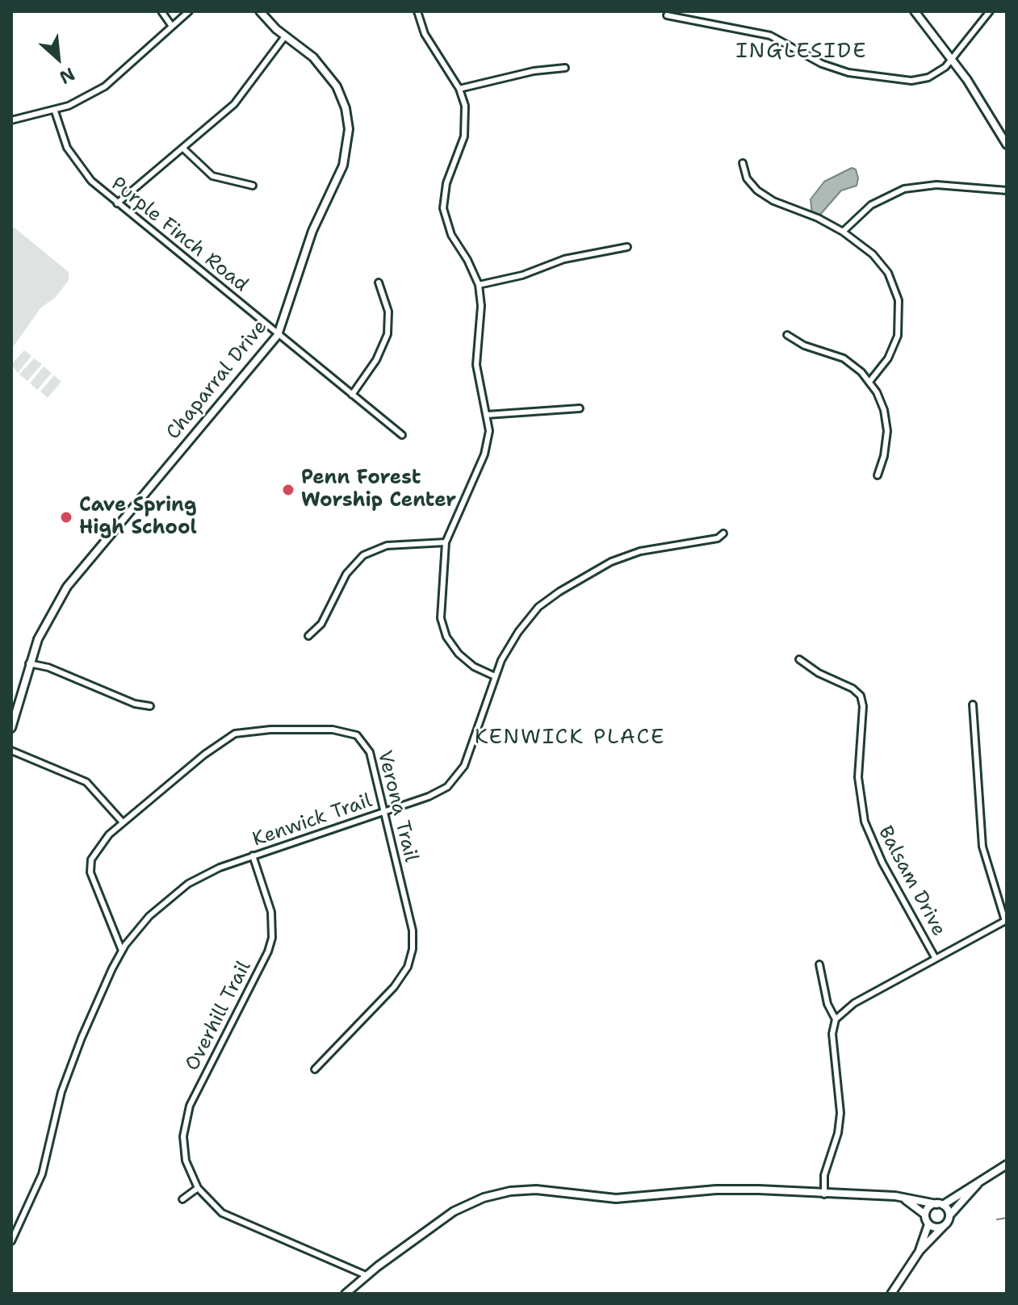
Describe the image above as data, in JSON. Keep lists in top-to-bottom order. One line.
{"streets":{"street":["Purple Finch Road","Chaparral Drive","Verona Trail","Kenwick Trail","Balsam Drive","Overhill Trail"]},"crossings":[["Purple Finch Road","Chaparral Drive"],["Verona Trail","Kenwick Trail"],["Kenwick Trail","Overhill Trail"]],"districts":["INGLESIDE","KENWICK PLACE"],"places":["Penn Forest Worship Center","Cave Spring High School"],"north":"bottom right"}
